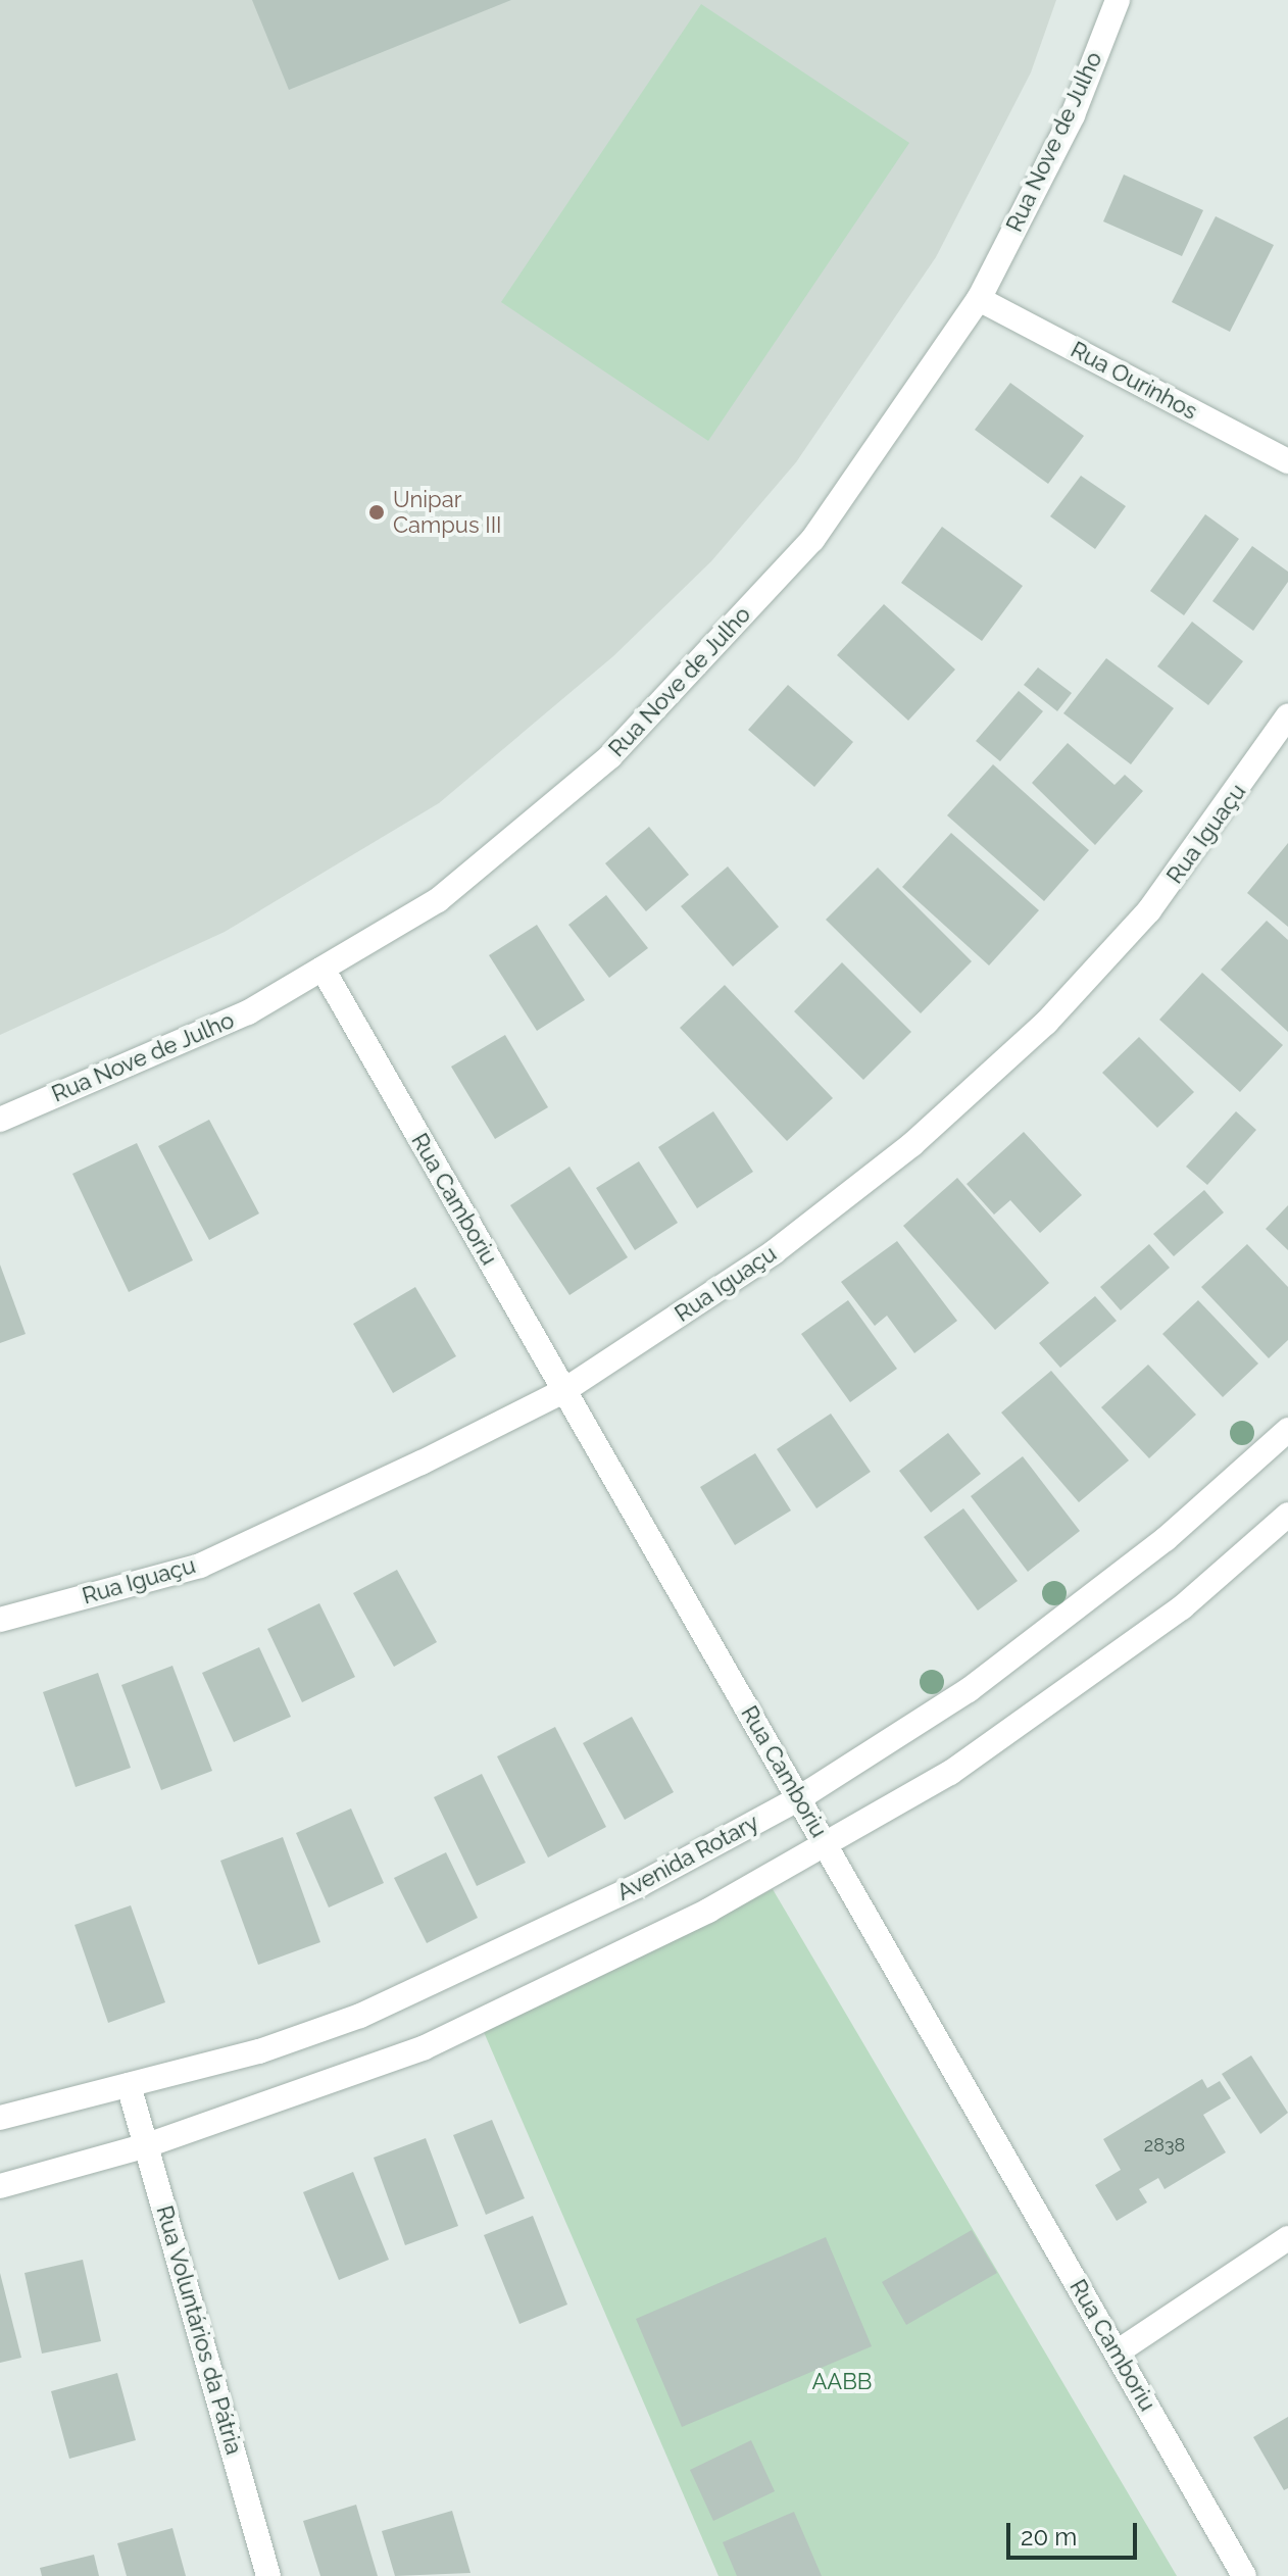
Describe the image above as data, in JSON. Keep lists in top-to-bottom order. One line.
{"streets":{"street":["Rua Nove de Julho","Rua Ourinhos","Rua Iguaçu","Rua Camboriu","Avenida Rotary","Rua Voluntários da Pátria"]},"crossings":[["Rua Nove de Julho","Rua Ourinhos"],["Rua Nove de Julho","Rua Camboriu"],["Rua Iguaçu","Rua Camboriu"],["Rua Camboriu","Avenida Rotary"],["Avenida Rotary","Rua Voluntários da Pátria"]],"parks":["AABB"],"places":["Unipar Campus III"],"house_numbers":["2838"],"scale_bar":"20 m"}
